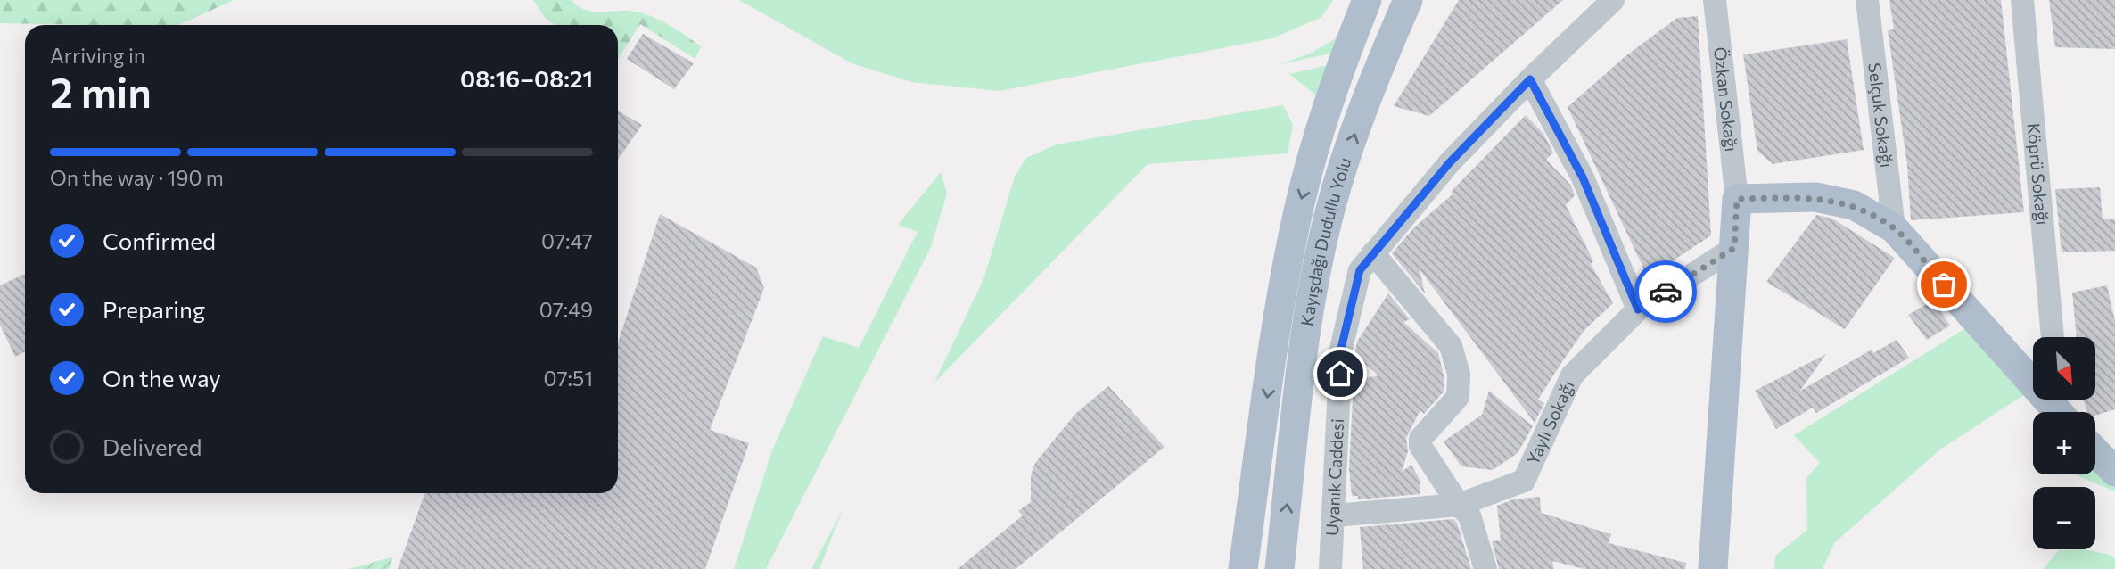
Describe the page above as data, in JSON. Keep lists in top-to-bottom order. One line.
{"streets":{"main road":["Kayışdağı Dudullu Yolu"],"street":["Özkan Sokağı","Selçuk Sokağı","Köprü Sokağı","Yaylı Sokağı","Uyanık Caddesi"]},"crossings":[["Yaylı Sokağı","Uyanık Caddesi"]],"north":"bottom right","page":{"heading":["2 min","Arriving in","08:16–08:21"],"bar":"On the way · 190 m","list":[["Confirmed","07:47"],["Preparing","07:49"],["On the way","07:51"],"Delivered"],"map_buttons":["+","−"]}}
